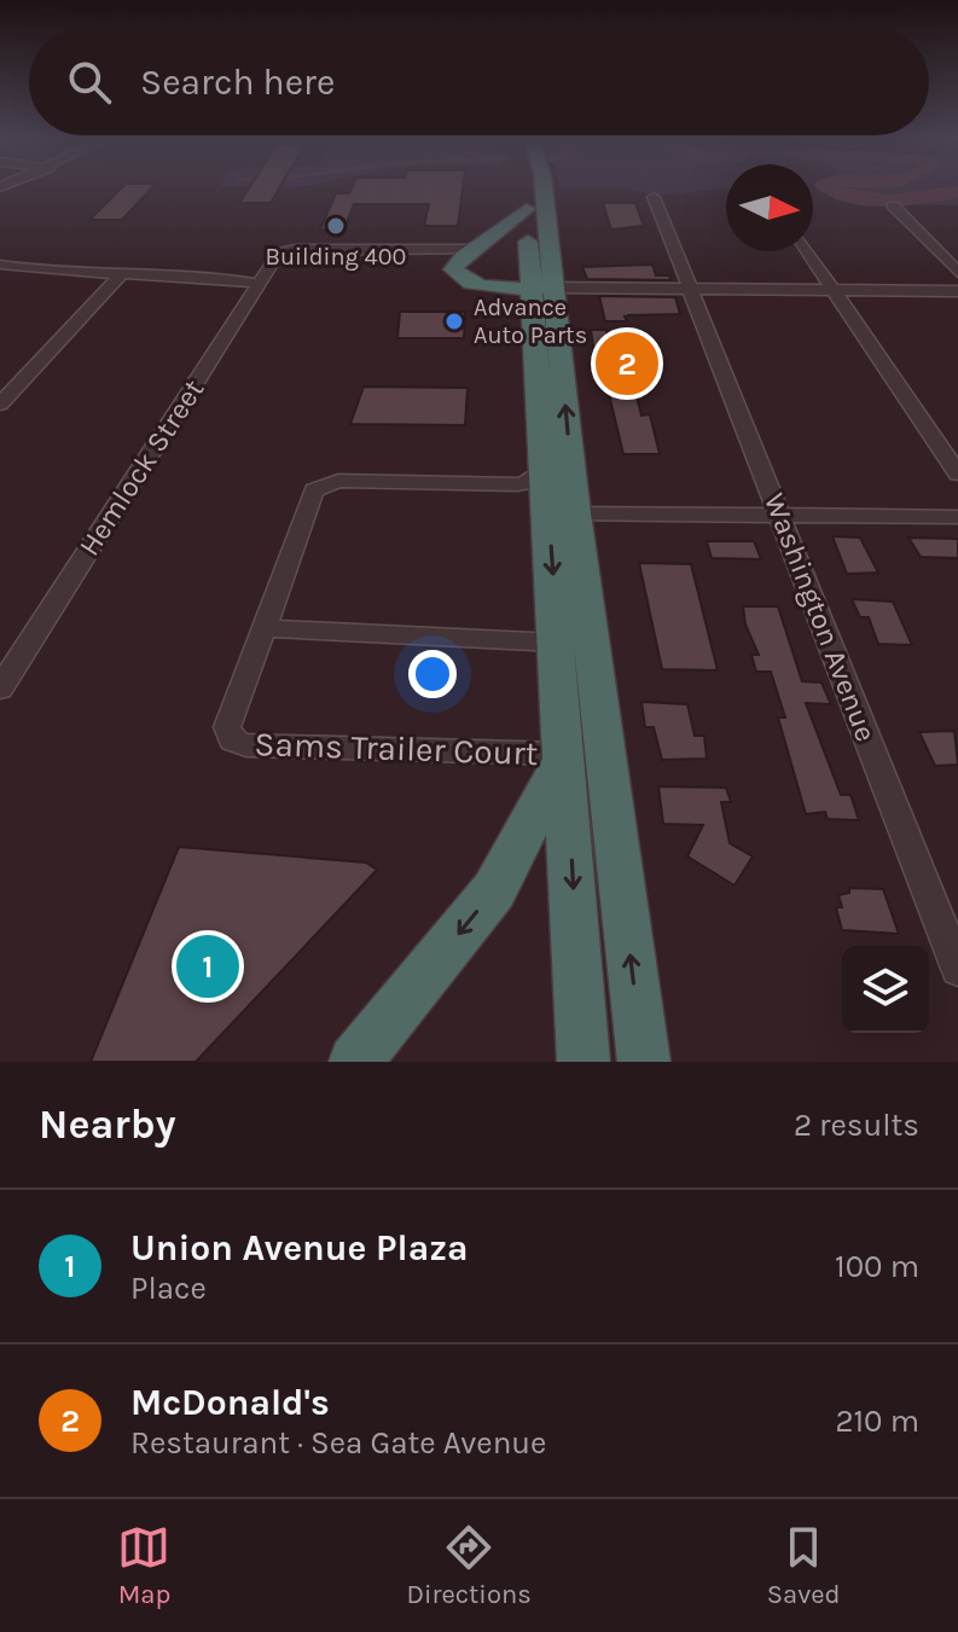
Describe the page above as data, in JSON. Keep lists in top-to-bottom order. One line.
{"streets":{"street":["Hemlock Street","Washington Avenue","Sams Trailer Court"]},"places":["Building 400","Advance Auto Parts"],"north":"right","page":{"search":"Search here","pins":["2","1"],"heading":["Nearby","2 results"],"list":[{"mark":"1","name":"Union Avenue Plaza","note":"Place","value":"100 m"},{"mark":"2","name":"McDonald's","note":"Restaurant · Sea Gate Avenue","value":"210 m"}],"nav":["Map","Directions","Saved"]}}
